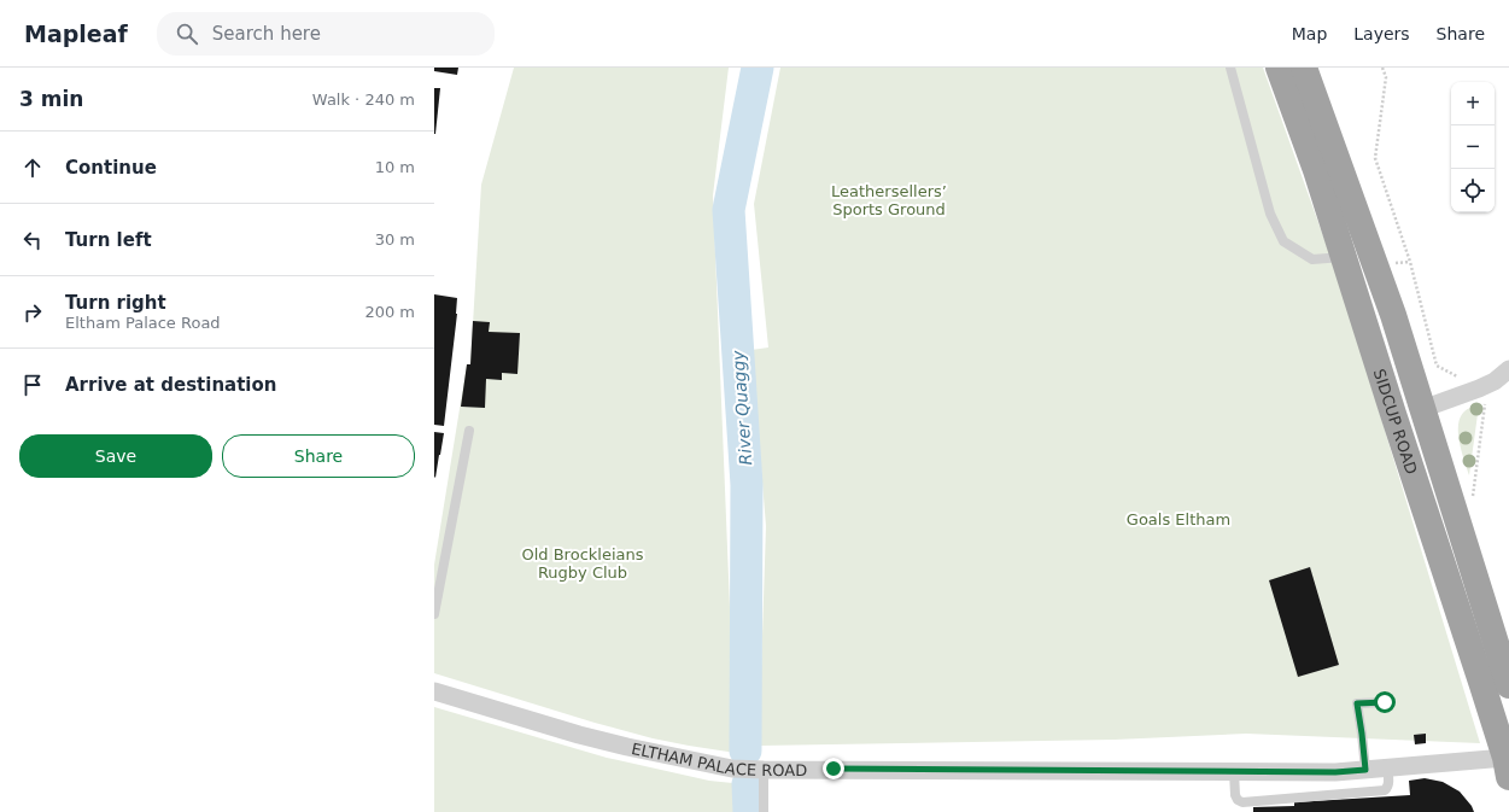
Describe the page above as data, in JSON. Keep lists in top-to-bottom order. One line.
{"streets":{"highway":["SIDCUP ROAD"],"street":["ELTHAM PALACE ROAD"]},"crossings":[["SIDCUP ROAD","ELTHAM PALACE ROAD"]],"water":["River Quaggy"],"parks":["Leathersellers’ Sports Ground","Goals Eltham","Old Brockleians Rugby Club"],"page":{"header":"Mapleaf","search":"Search here","nav":["Map","Layers","Share"],"heading":["3 min","Walk · 240 m"],"map_buttons":["+","−"],"list":[["Continue","10 m"],["Turn left","30 m"],["Turn right","Eltham Palace Road","200 m"],"Arrive at destination"],"buttons":["Save","Share"]}}
